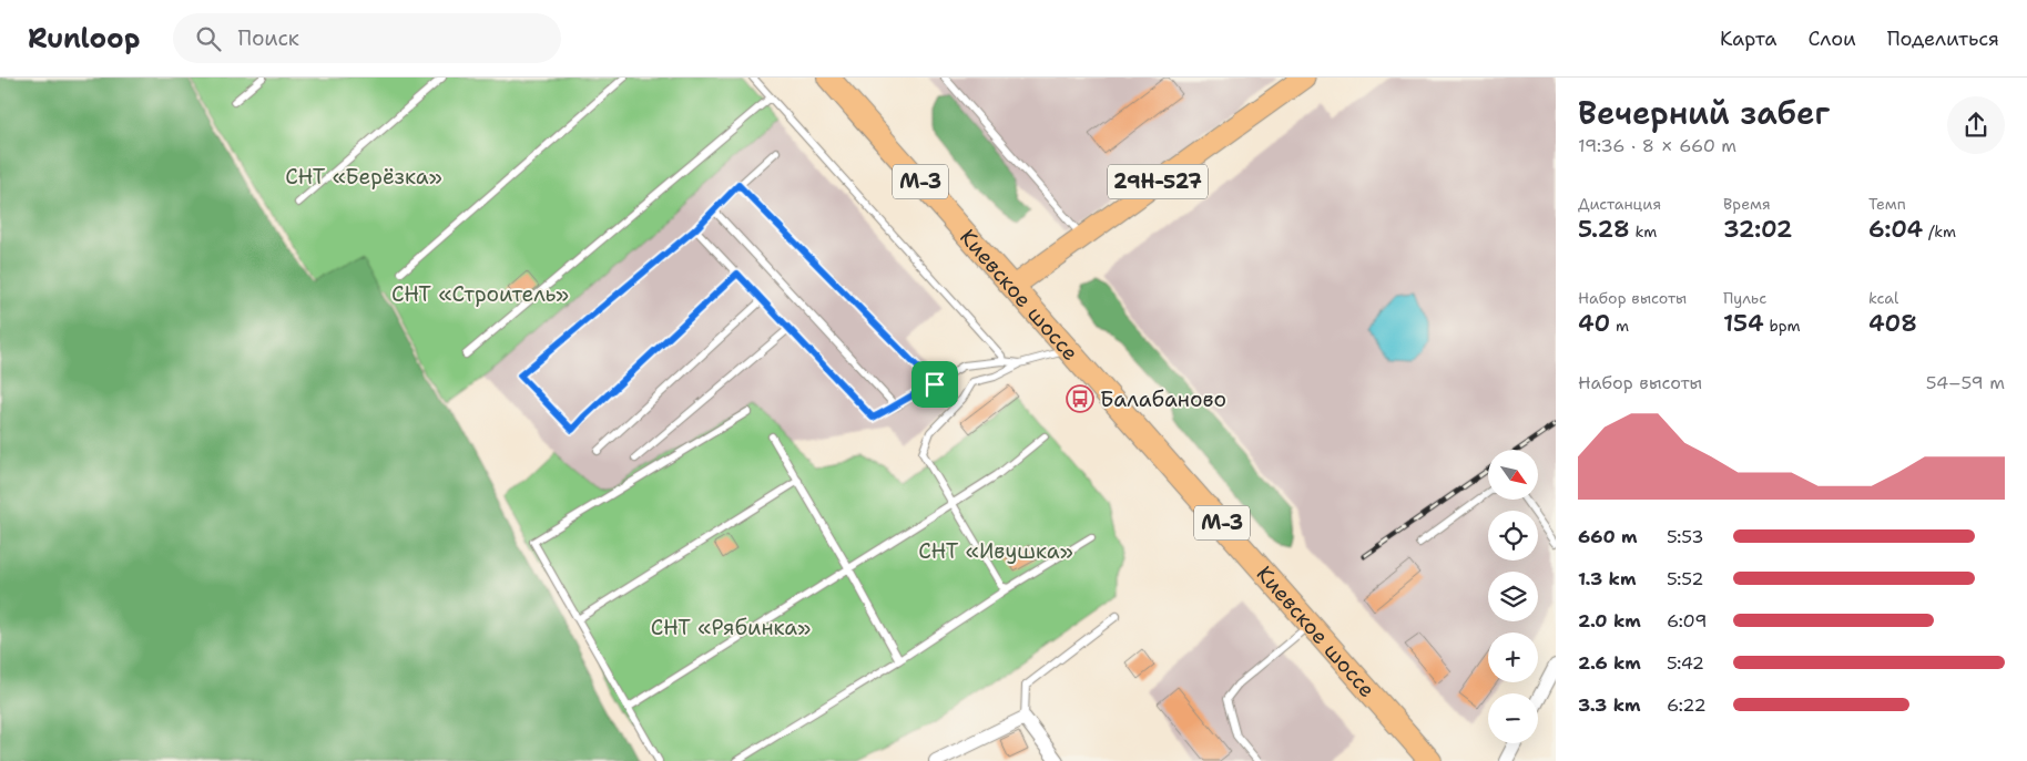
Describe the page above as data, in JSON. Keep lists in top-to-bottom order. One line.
{"streets":{"highway":["М-3","Киевское шоссе"],"main road":["29Н-527"]},"crossings":[["29Н-527","Киевское шоссе"]],"parks":["СНТ «Берёзка»","СНТ «Строитель»","СНТ «Ивушка»","СНТ «Рябинка»"],"places":{"bus stop":["Балабаново"]},"north":"bottom right","page":{"header":"Runloop","search":"Поиск","nav":["Карта","Слои","Поделиться"],"heading":["Вечерний забег","19:36 · 8 × 660 m"],"stats":[["Дистанция","5.28 km"],["Время","32:02"],["Темп","6:04 /km"],["Набор высоты","40 m"],["Пульс","154 bpm"],["kcal","408"]],"chart":["Набор высоты","54–59 m"],"map_buttons":["+","−"],"list":[{"name":"660 m","note":"5:53"},{"name":"1.3 km","note":"5:52"},{"name":"2.0 km","note":"6:09"},{"name":"2.6 km","note":"5:42"},{"name":"3.3 km","note":"6:22"}]}}
